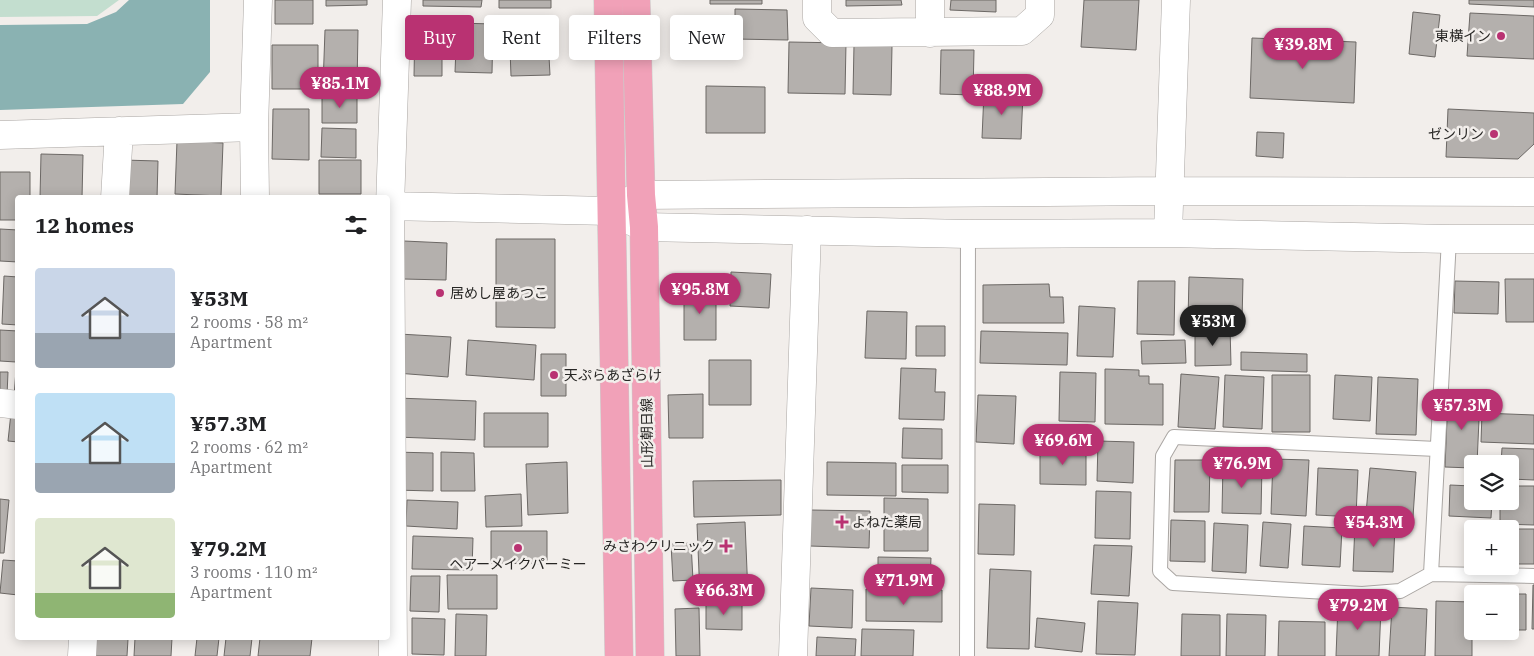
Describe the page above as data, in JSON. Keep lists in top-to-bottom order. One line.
{"streets":{"main road":["山形朝日線"]},"places":{"other":["東横イン","ゼンリン","居めし屋あつこ","天ぷらあざらけ","ヘアーメイクパーミー"],"health":["よねた薬局","みさわクリニック"]},"page":{"chip":["Buy","Rent","Filters","New"],"price":["¥39.8M","¥85.1M","¥88.9M","¥95.8M","¥53M","¥57.3M","¥69.6M","¥76.9M","¥54.3M","¥71.9M","¥66.3M","¥79.2M"],"heading":"12 homes","list":[{"name":"¥53M","note":"2 rooms · 58 m² · Apartment"},{"name":"¥57.3M","note":"2 rooms · 62 m² · Apartment"},{"name":"¥79.2M","note":"3 rooms · 110 m² · Apartment"}],"map_buttons":["+","−"]}}
